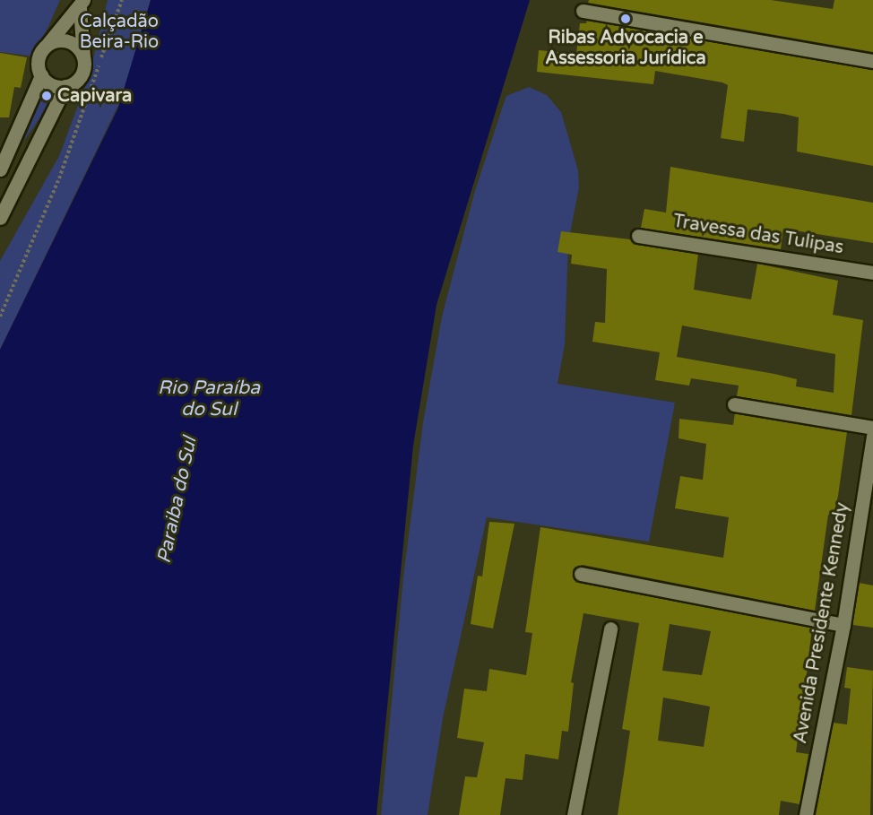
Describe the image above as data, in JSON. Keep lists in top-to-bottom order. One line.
{"streets":{"street":["Travessa das Tulipas","Avenida Presidente Kennedy"]},"water":["Rio Paraíba do Sul","Paraiba do Sul"],"parks":["Calçadão Beira-Rio"],"places":["Ribas Advocacia e Assessoria Jurídica","Capivara"]}
